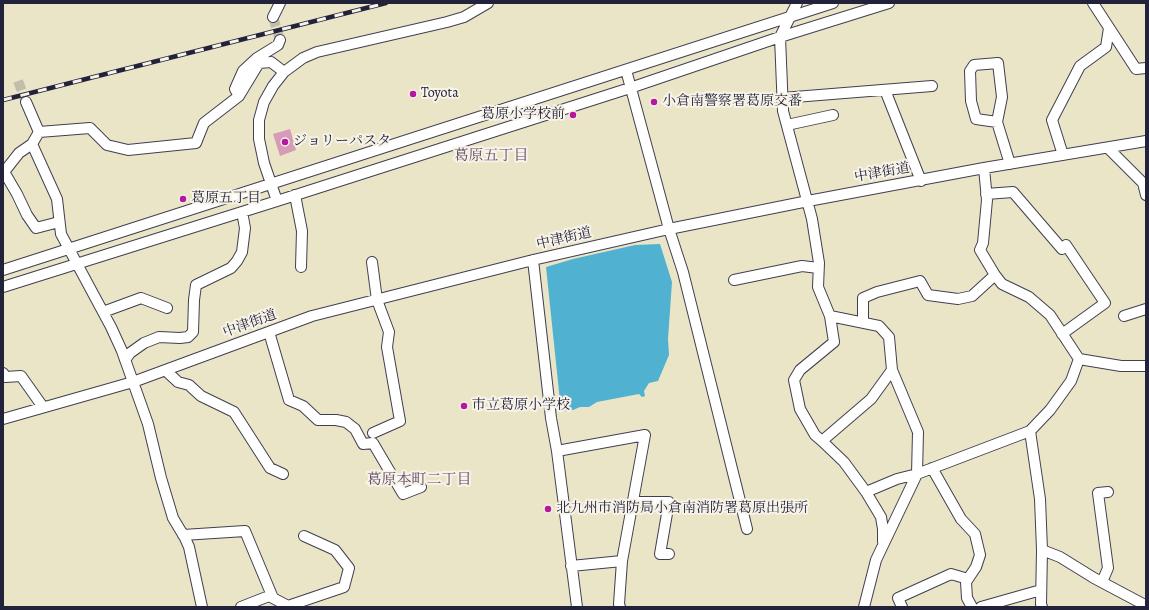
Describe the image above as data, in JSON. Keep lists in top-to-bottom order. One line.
{"streets":{"street":["中津街道"]},"districts":["葛原五丁目","葛原本町二丁目"],"places":["Toyota","小倉南警察署葛原交番","葛原小学校前","ジョリーパスタ","葛原五丁目","市立葛原小学校","北九州市消防局小倉南消防署葛原出張所"]}
